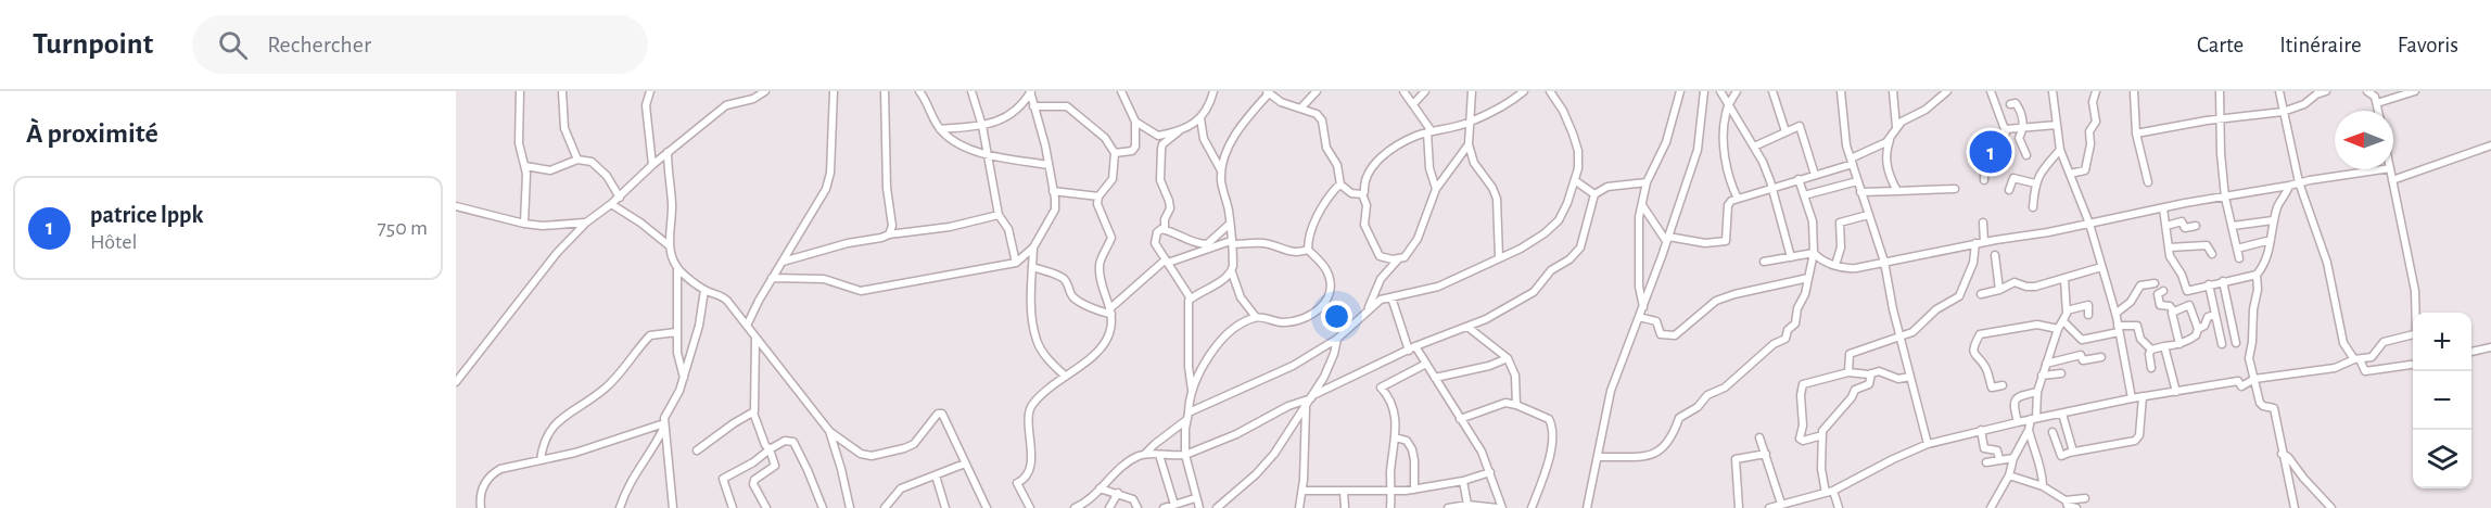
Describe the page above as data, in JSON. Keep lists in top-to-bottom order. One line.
{"north":"left","page":{"header":"Turnpoint","search":"Rechercher","nav":["Carte","Itinéraire","Favoris"],"heading":"À proximité","pins":"1","list":[{"mark":"1","name":"patrice lppk","note":"Hôtel","value":"750 m"}],"map_buttons":["+","−"]}}
